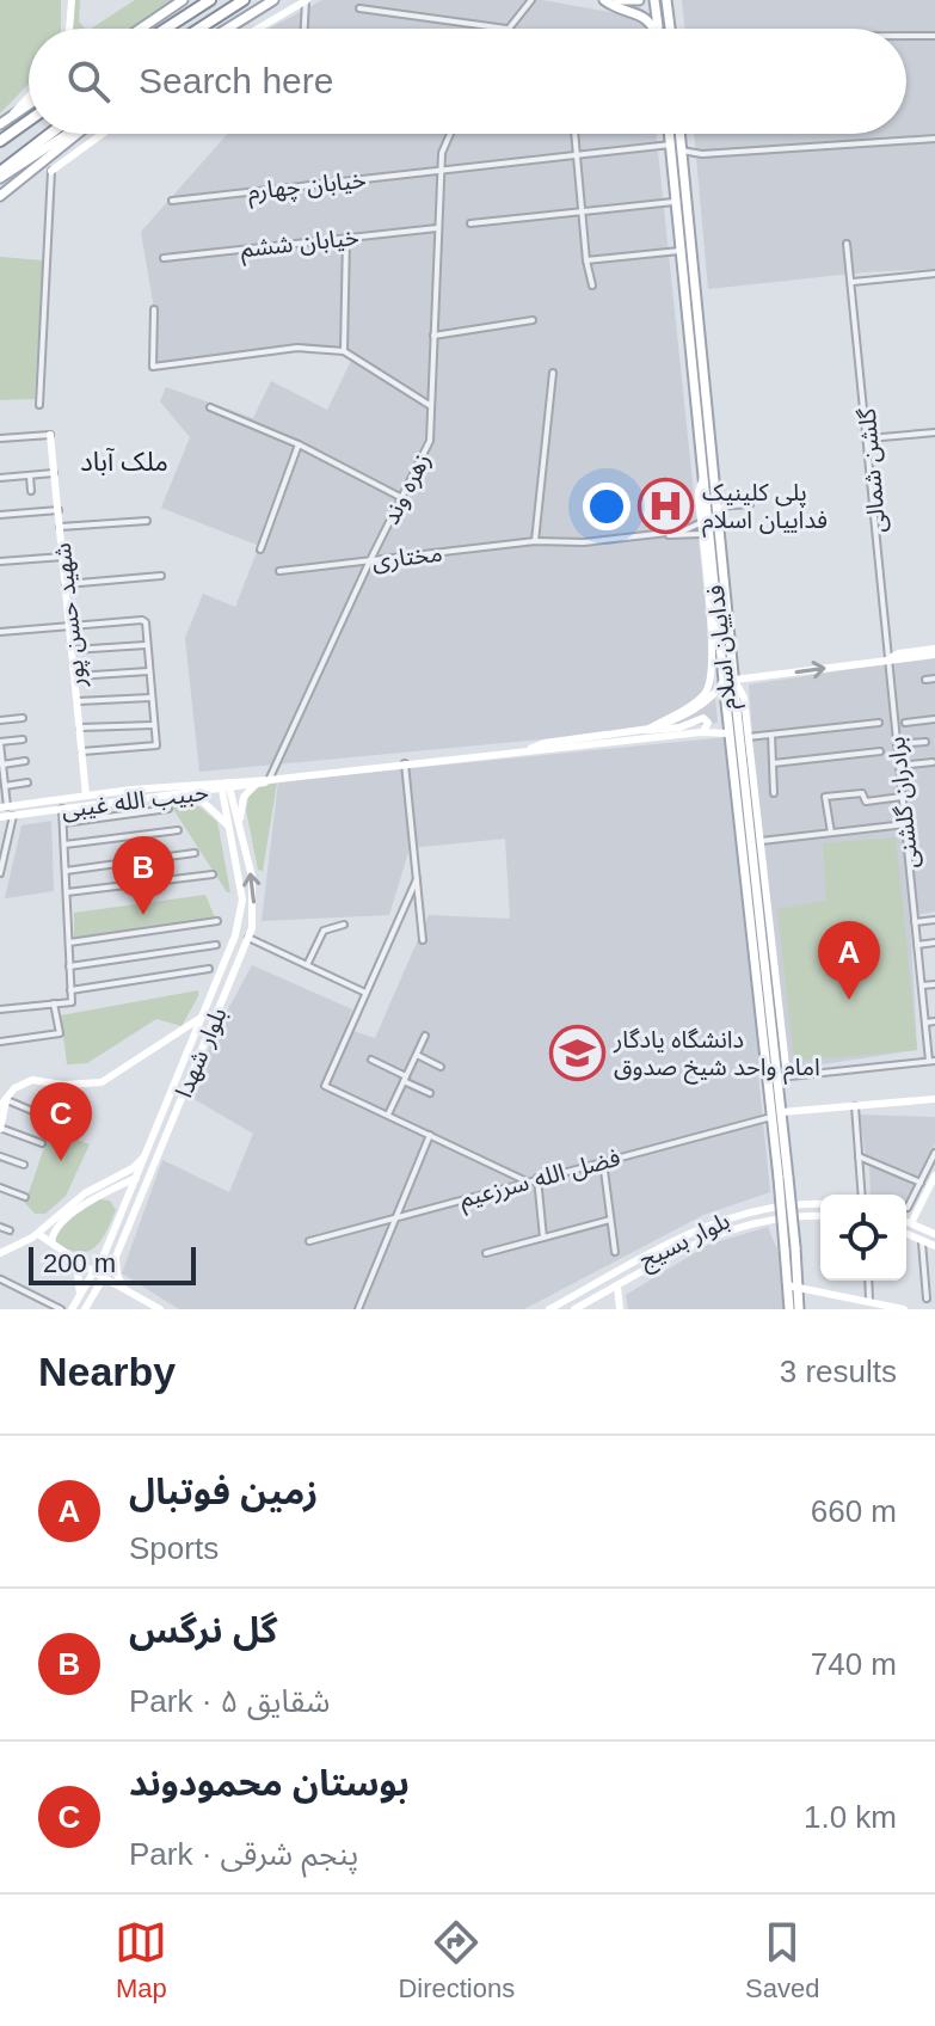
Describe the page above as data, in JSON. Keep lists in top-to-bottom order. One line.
{"streets":{"main road":["فداییان اسلام"],"street":["خیابان چهارم","خیابان ششم","گلشن شمالی","زهره وند","مختاری","شهید حسن پور","حبیب الله غیبی","برادران گلشنی","بلوار شهدا","فضل الله سرزعیم","بلوار بسیج"]},"crossings":[["خیابان چهارم","زهره وند"],["خیابان چهارم","فداییان اسلام"],["خیابان ششم","زهره وند"],["گلشن شمالی","برادران گلشنی"],["زهره وند","مختاری"],["زهره وند","حبیب الله غیبی"],["شهید حسن پور","حبیب الله غیبی"],["فداییان اسلام","حبیب الله غیبی"],["فداییان اسلام","فضل الله سرزعیم"],["حبیب الله غیبی","بلوار شهدا"]],"districts":["ملک آباد"],"places":{"hospital":["پلی کلینیک فداییان اسلام"],"school or university":["دانشگاه یادگار امام واحد شیخ صدوق"]},"scale_bar":"200 m","page":{"search":"Search here","pins":["B","A","C"],"scale":"200 m","heading":["Nearby","3 results"],"list":[{"mark":"A","name":"زمین فوتبال","note":"Sports","value":"660 m"},{"mark":"B","name":"گل نرگس","note":"Park · شقایق ۵","value":"740 m"},{"mark":"C","name":"بوستان محمودوند","note":"Park · پنجم شرقی","value":"1.0 km"}],"nav":["Map","Directions","Saved"]}}
